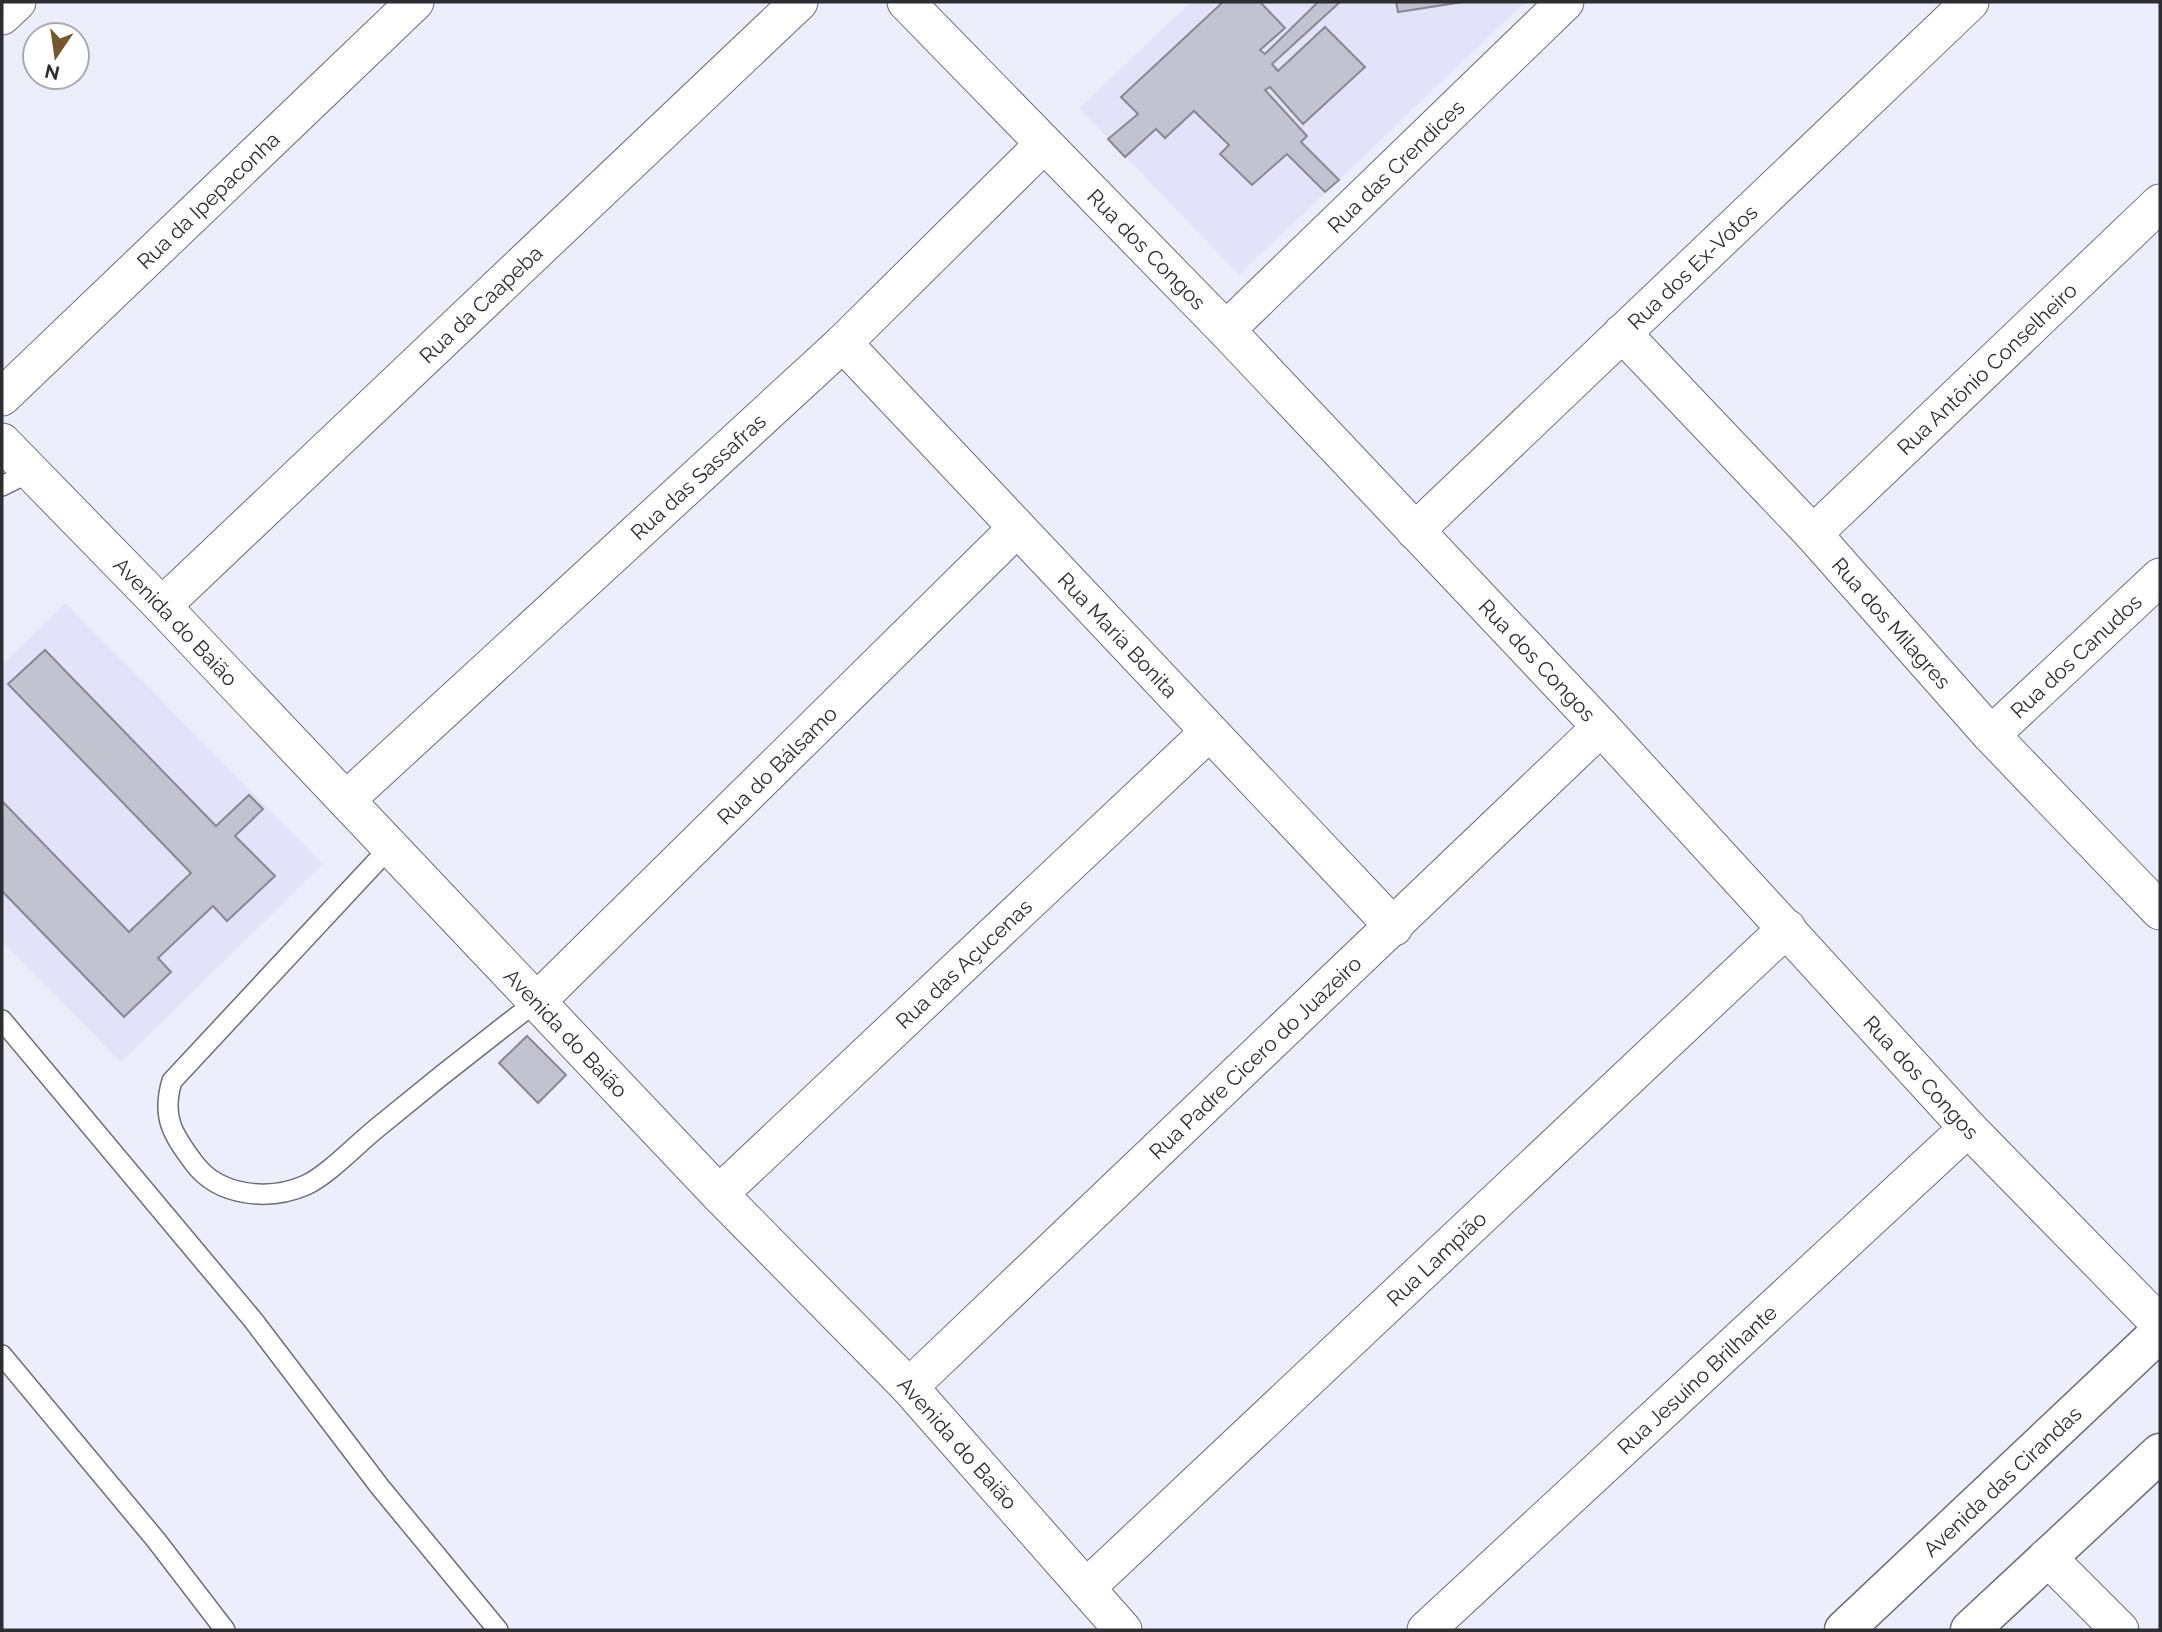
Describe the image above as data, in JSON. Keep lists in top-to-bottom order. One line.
{"streets":{"street":["Rua das Crendices","Rua da Ipepaconha","Rua dos Congos","Rua dos Ex-Votos","Rua da Caapeba","Rua Antônio Conselheiro","Rua das Sassafras","Avenida do Baião","Rua dos Milagres","Rua Maria Bonita","Rua dos Canudos","Rua do Bálsamo","Rua das Açucenas","Rua Padre Cicero do Juazeiro","Rua Lampião","Rua Jesuíno Brilhante","Avenida das Cirandas"]},"crossings":[["Rua das Crendices","Rua dos Congos"],["Rua dos Congos","Rua dos Ex-Votos"],["Rua dos Congos","Rua das Sassafras"],["Rua dos Congos","Rua Padre Cicero do Juazeiro"],["Rua dos Congos","Rua Lampião"],["Rua dos Congos","Rua Jesuíno Brilhante"],["Rua dos Ex-Votos","Rua dos Milagres"],["Rua da Caapeba","Avenida do Baião"],["Rua Antônio Conselheiro","Rua dos Milagres"],["Rua das Sassafras","Avenida do Baião"],["Rua das Sassafras","Rua Maria Bonita"],["Avenida do Baião","Rua do Bálsamo"],["Avenida do Baião","Rua das Açucenas"],["Avenida do Baião","Rua Padre Cicero do Juazeiro"],["Avenida do Baião","Rua Lampião"],["Rua dos Milagres","Rua dos Canudos"],["Rua Maria Bonita","Rua do Bálsamo"],["Rua Maria Bonita","Rua das Açucenas"],["Rua Maria Bonita","Rua Padre Cicero do Juazeiro"]],"north":"bottom"}
